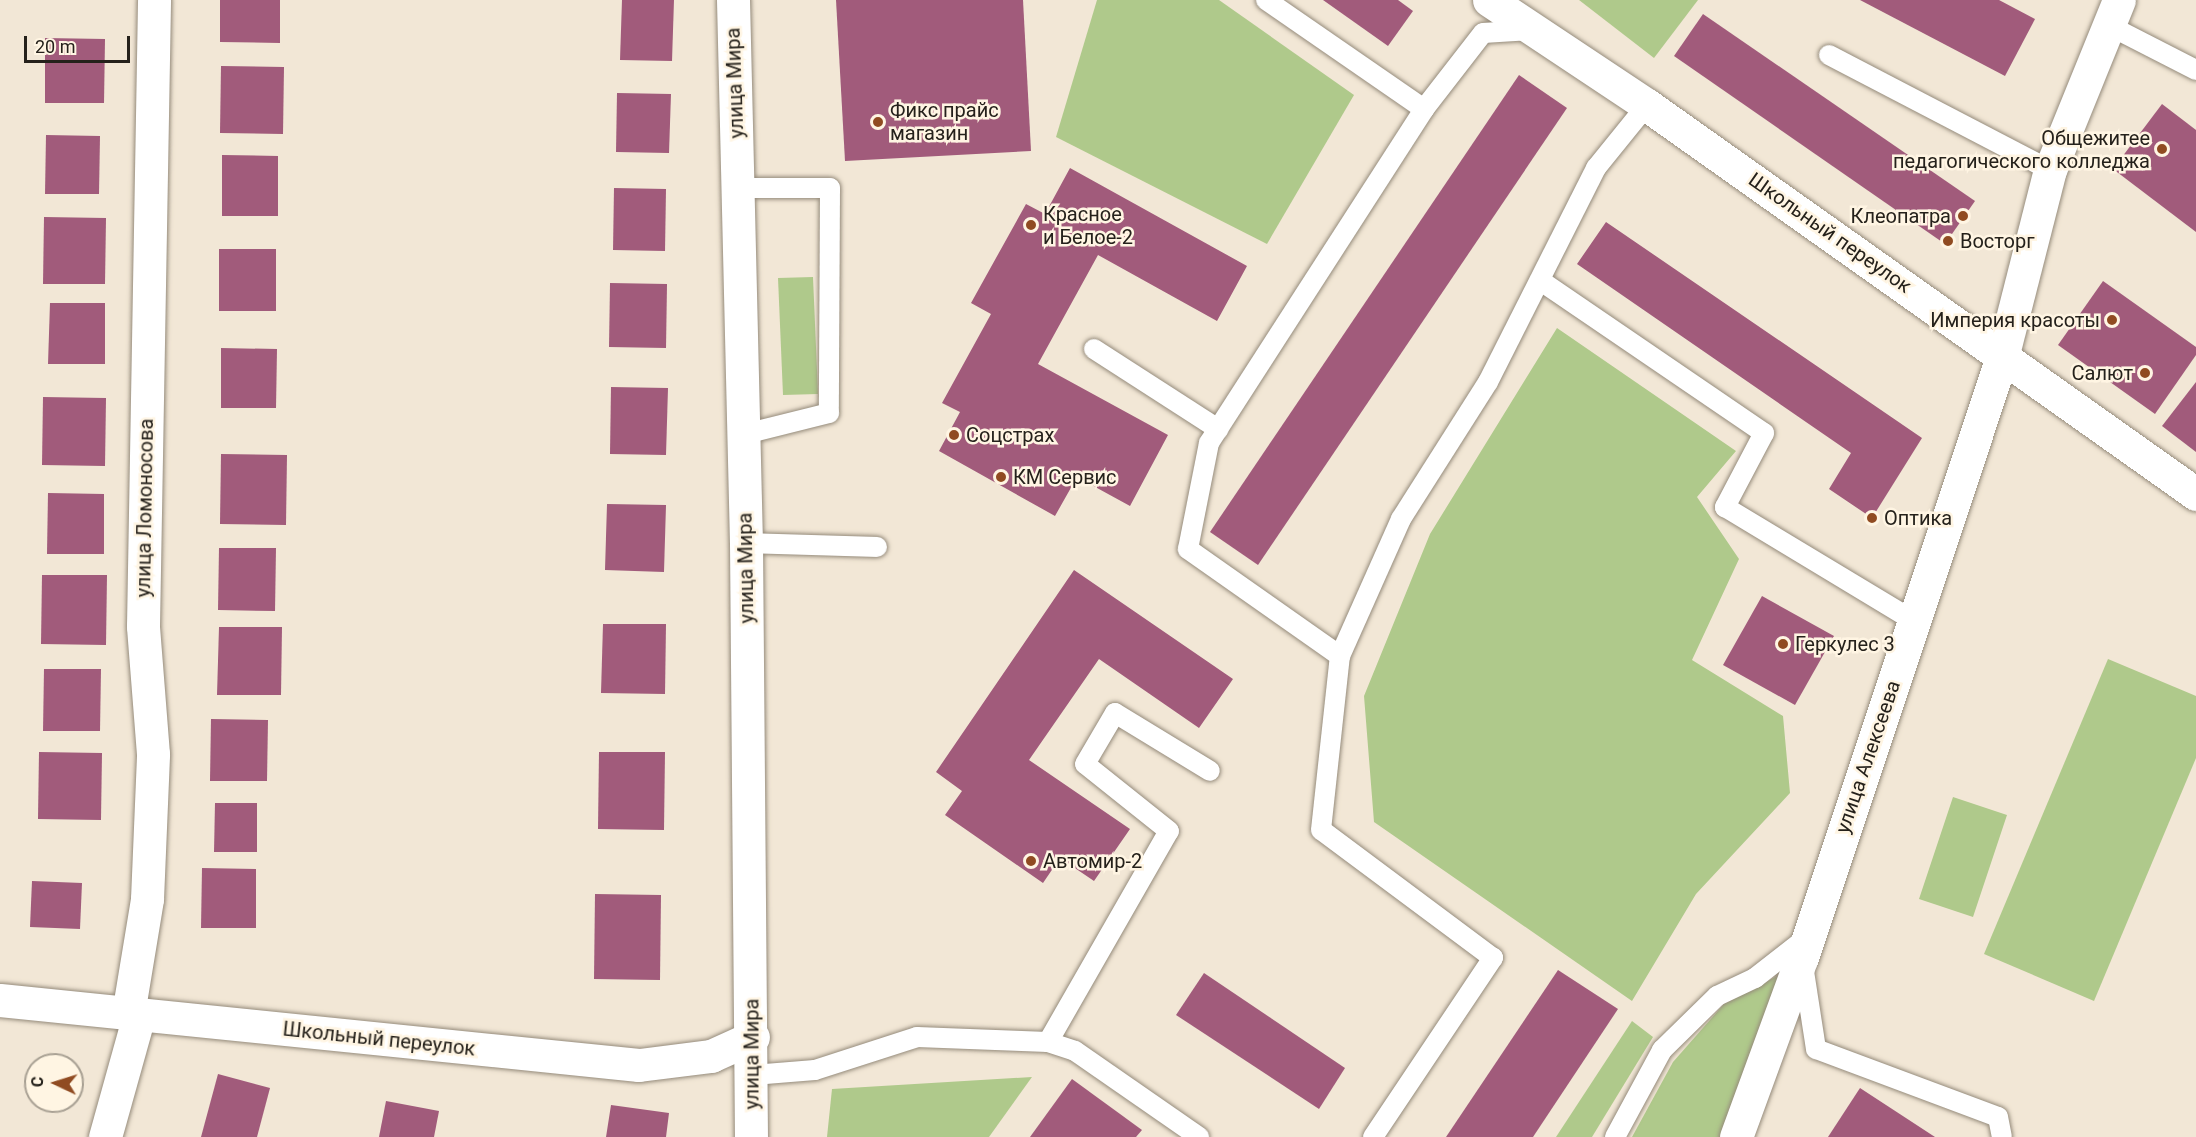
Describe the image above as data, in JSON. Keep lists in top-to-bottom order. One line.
{"streets":{"street":["улица Мира","Школьный переулок","улица Ломоносова","улица Алексеева"]},"crossings":[["улица Мира","Школьный переулок"],["Школьный переулок","улица Ломоносова"],["Школьный переулок","улица Алексеева"]],"places":["Фикс прайс магазин","Общежитее педагогического колледжа","Клеопатра","Красное и Белое-2","Восторг","Империя красоты","Салют","Соцстрах","КМ Сервис","Оптика","Геркулес 3","Автомир-2"],"scale_bar":"20 m","north":"left"}
